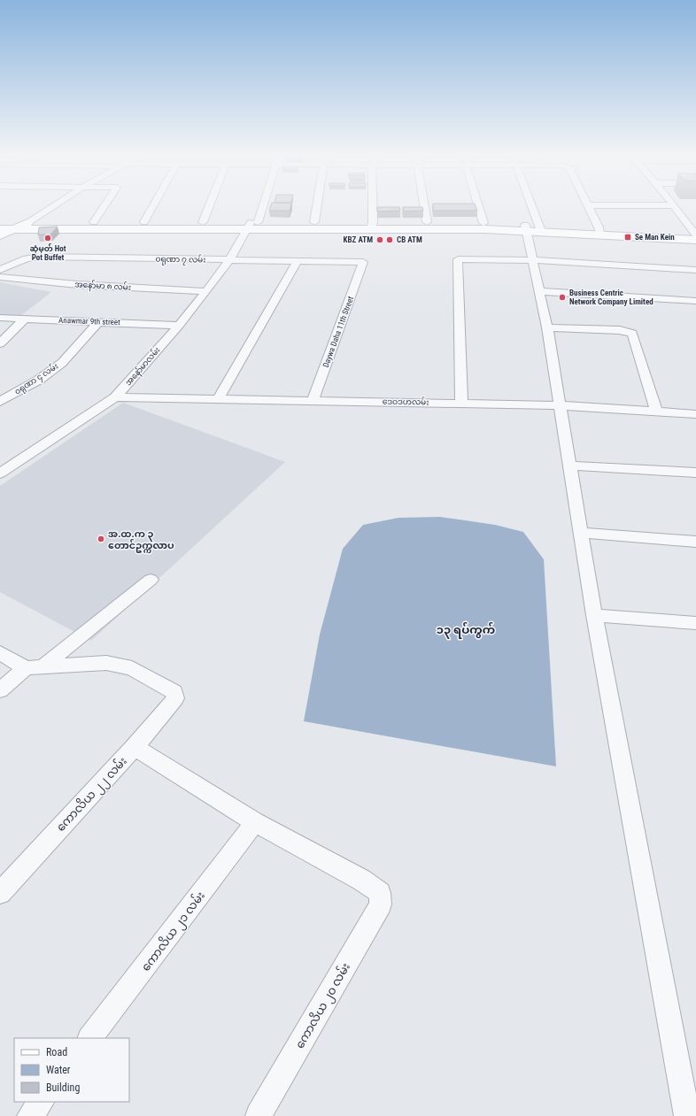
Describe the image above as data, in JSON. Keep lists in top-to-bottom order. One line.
{"streets":{"street":["၀ရုဏာ ၇ လမ်း","အနော်မာ ၈ လမ်း","Anawmar 9th street","Daywa Daha 11th Street","အနော်မာလမ်း","၀ရုဏာ ၄ လမ်း","ဒေဝဒဟလမ်း","ကောလိယ ၂၂ လမ်း","ကောလိယ ၂၁ လမ်း","ကောလိယ ၂၀ လမ်း"]},"crossings":[["၀ရုဏာ ၇ လမ်း","Daywa Daha 11th Street"],["၀ရုဏာ ၇ လမ်း","အနော်မာလမ်း"],["အနော်မာ ၈ လမ်း","အနော်မာလမ်း"],["Anawmar 9th street","အနော်မာလမ်း"],["Anawmar 9th street","၀ရုဏာ ၄ လမ်း"],["Daywa Daha 11th Street","ဒေဝဒဟလမ်း"],["အနော်မာလမ်း","ဒေဝဒဟလမ်း"],["ကောလိယ ၂၁ လမ်း","ကောလိယ ၂၀ လမ်း"]],"districts":["၁၃ ရပ်ကွက်"],"places":{"transit":["Se Man Kein"],"other":["ဆုံမှတ် Hot Pot Buffet","KBZ ATM","CB ATM","Business Centric Network Company Limited","အ.ထ.က ၃ တောင်ဥက္ကလာပ"]},"legend":["Road","Water","Building"]}
